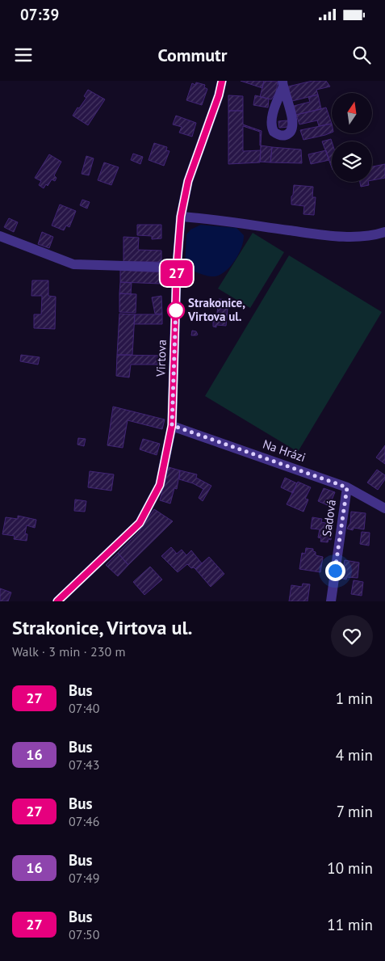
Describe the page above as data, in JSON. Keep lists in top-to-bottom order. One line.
{"streets":{"street":["Virtova","Na Hrázi","Sadová"]},"crossings":[["Virtova","Na Hrázi"],["Na Hrázi","Sadová"]],"places":["Strakonice, Virtova ul."],"lines":["bus line 27"],"north":"top","page":{"status":"07:39","header":"Commutr","on_map":"27","heading":["Strakonice, Virtova ul.","Walk · 3 min · 230 m"],"list":[{"mark":"27","name":"Bus","note":"07:40","value":"1 min"},{"mark":"16","name":"Bus","note":"07:43","value":"4 min"},{"mark":"27","name":"Bus","note":"07:46","value":"7 min"},{"mark":"16","name":"Bus","note":"07:49","value":"10 min"},{"mark":"27","name":"Bus","note":"07:50","value":"11 min"}]}}
